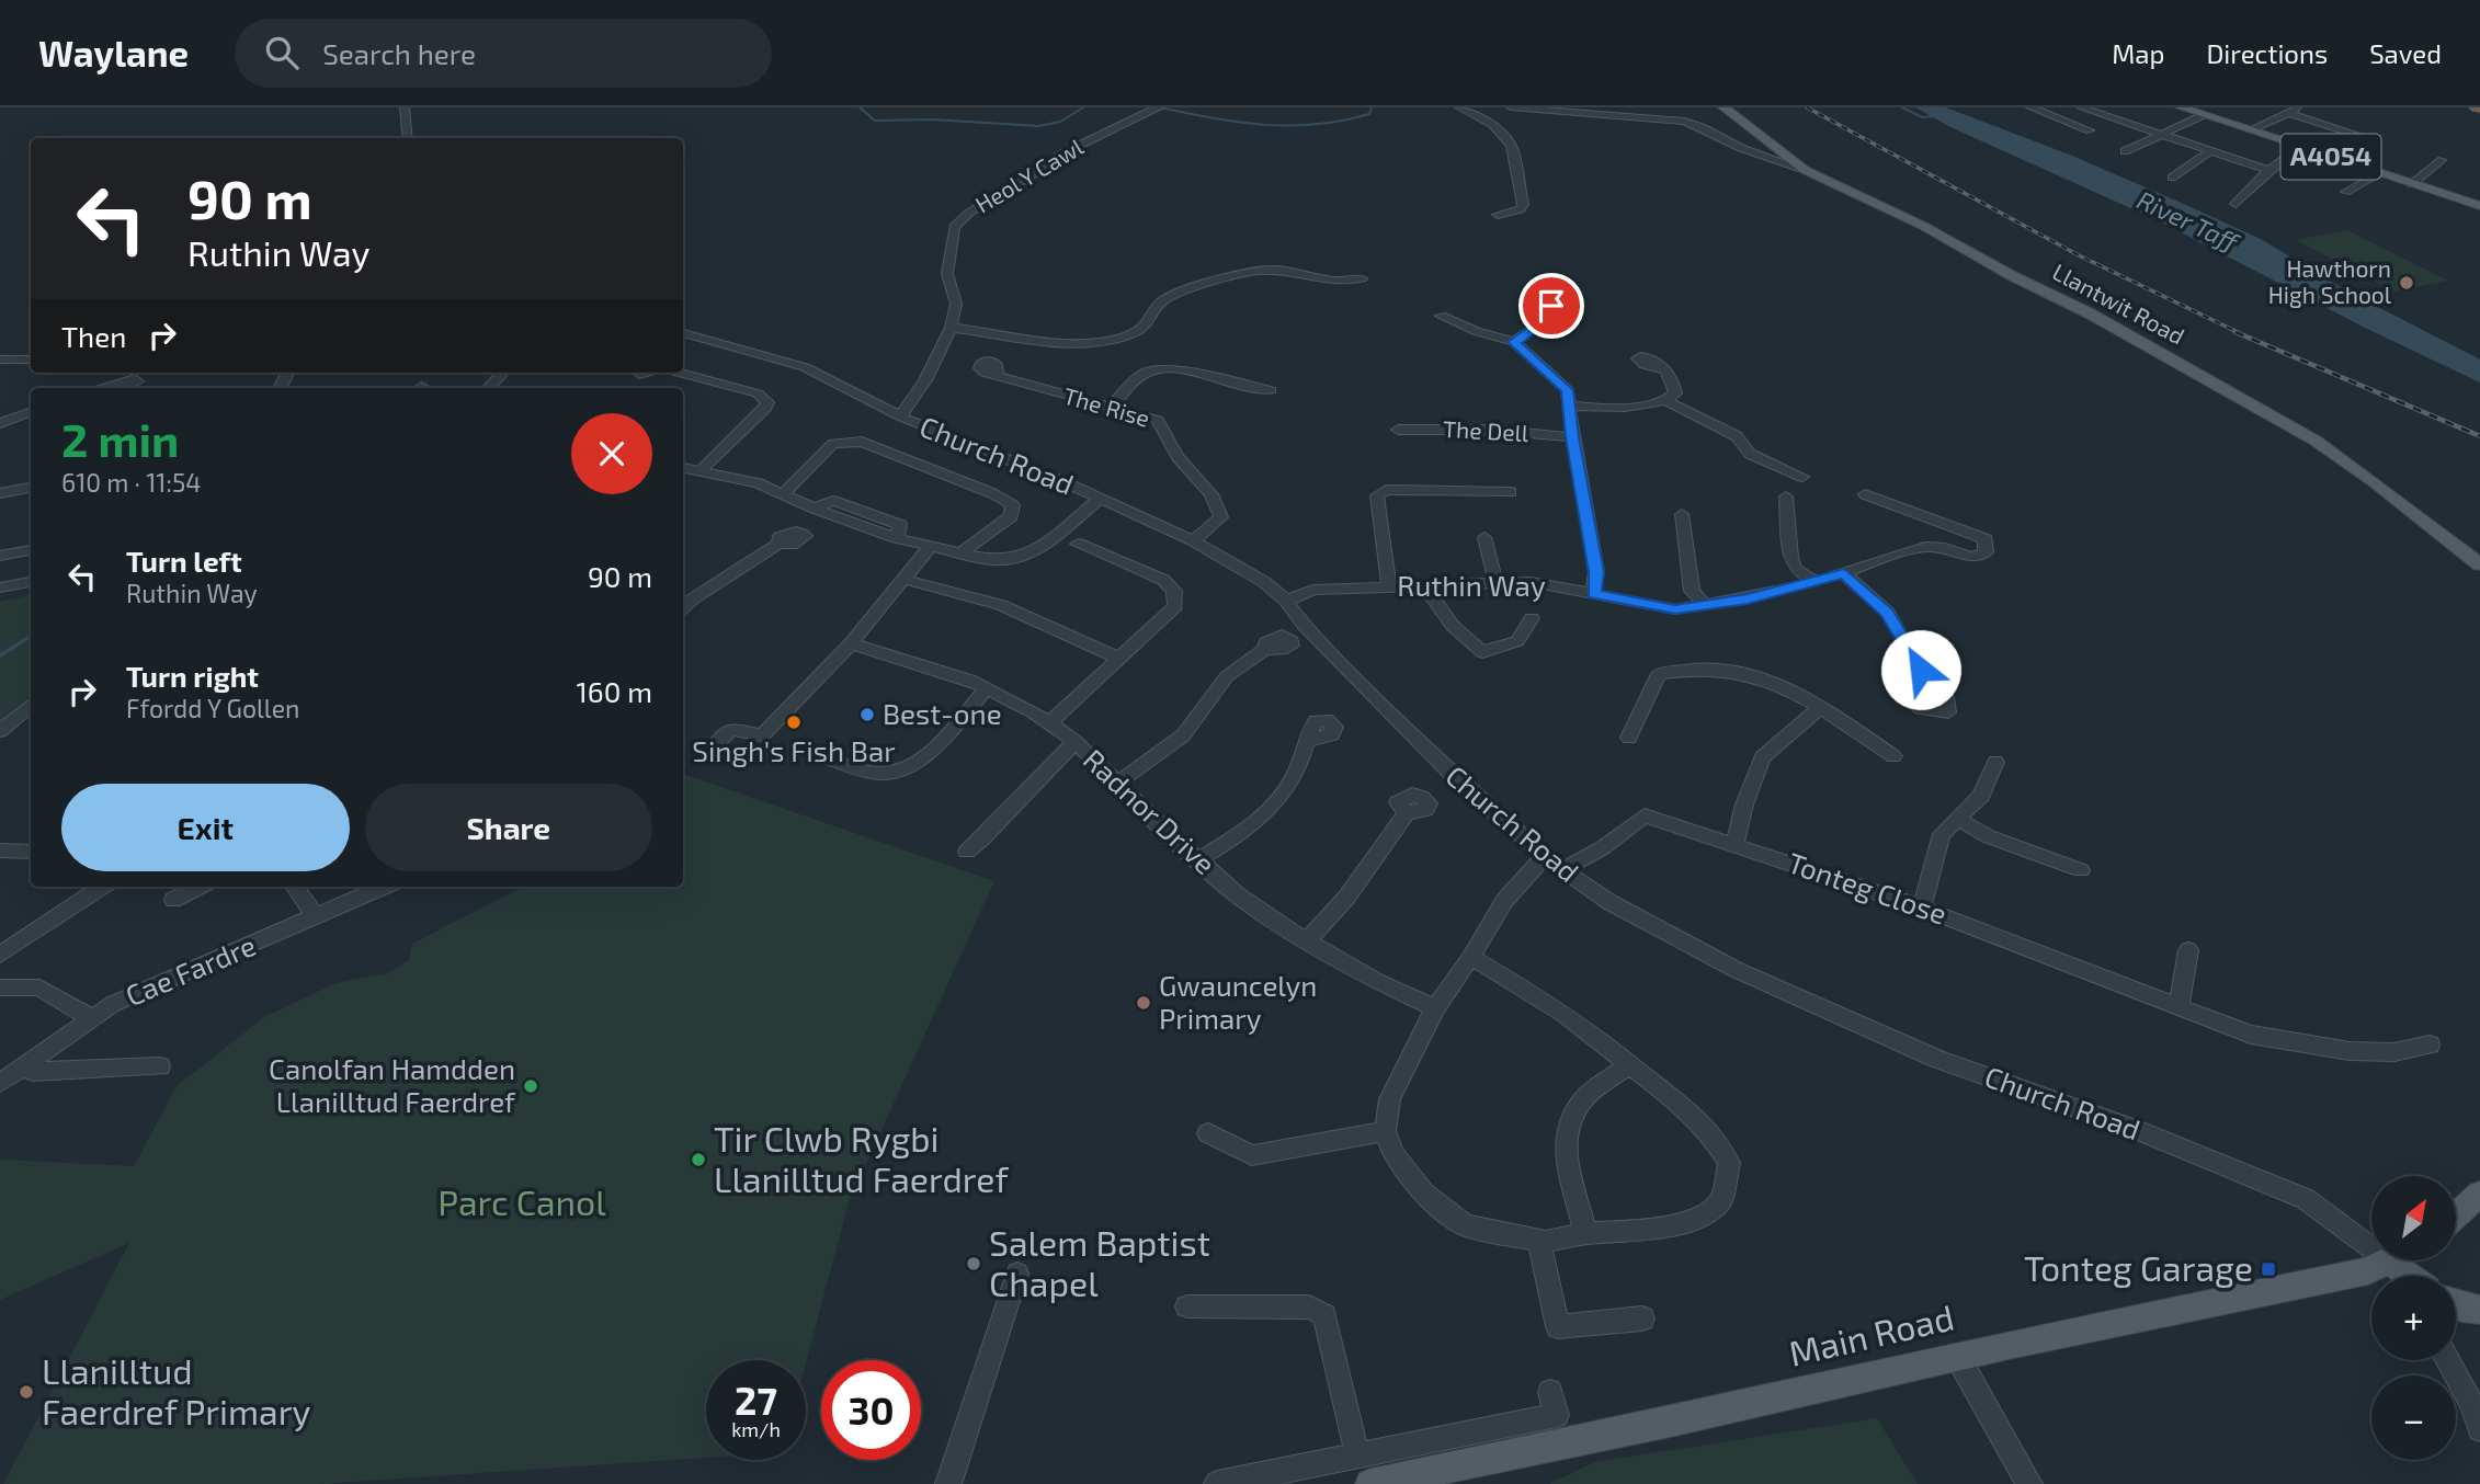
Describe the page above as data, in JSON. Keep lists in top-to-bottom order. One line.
{"streets":{"main road":["A4054","Llantwit Road","Main Road"],"street":["Heol Y Cawl","The Rise","The Dell","Church Road","Ruthin Way","Radnor Drive","Tonteg Close","Cae Fardre"]},"crossings":[["The Rise","Church Road"],["Church Road","Ruthin Way"],["Church Road","Tonteg Close"]],"water":["River Taff"],"parks":["Parc Canol"],"places":{"other":["Hawthorn High School","Best-one","Singh's Fish Bar","Gwauncelyn Primary","Canolfan Hamdden Llanilltud Faerdref","Tir Clwb Rygbi Llanilltud Faerdref","Salem Baptist Chapel","Llanilltud Faerdref Primary"],"transit":["Tonteg Garage"]},"north":"top right","page":{"header":"Waylane","search":"Search here","nav":["Map","Directions","Saved"],"turn":["90 m","Ruthin Way"],"then":"Then","heading":["2 min","610 m · 11:54"],"list":[{"name":"Turn left","note":"Ruthin Way","value":"90 m"},{"name":"Turn right","note":"Ffordd Y Gollen","value":"160 m"}],"buttons":["Exit","Share"],"map_buttons":["+","−"],"speed":"27 km/h","limit":"30"}}
